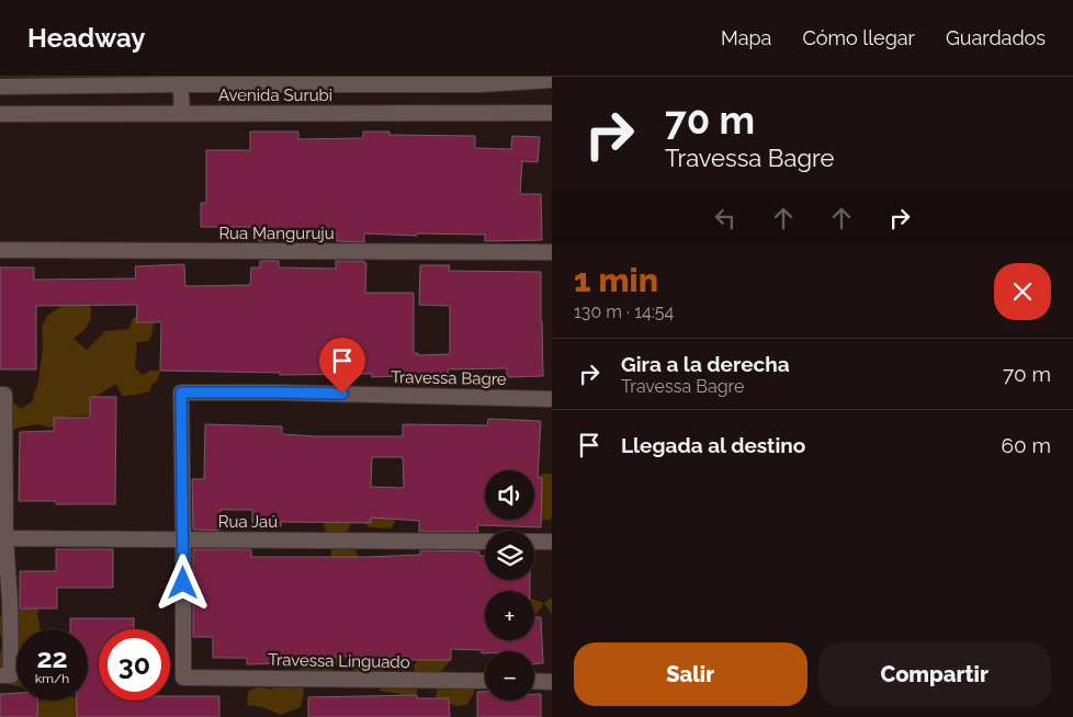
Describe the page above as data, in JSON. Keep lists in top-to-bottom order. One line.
{"streets":{"street":["Avenida Surubi","Rua Manguruju","Travessa Bagre","Rua Jaú","Travessa Linguado"]},"crossings":[["Travessa Bagre","Rua Jaú"],["Travessa Bagre","Travessa Linguado"],["Rua Jaú","Travessa Linguado"]],"page":{"header":"Headway","nav":["Mapa","Cómo llegar","Guardados"],"turn":["70 m","Travessa Bagre"],"heading":["1 min","130 m · 14:54"],"list":[{"name":"Gira a la derecha","note":"Travessa Bagre","value":"70 m"},{"name":"Llegada al destino","value":"60 m"}],"map_buttons":["+","−"],"speed":"22 km/h","limit":"30","buttons":["Salir","Compartir"]}}
